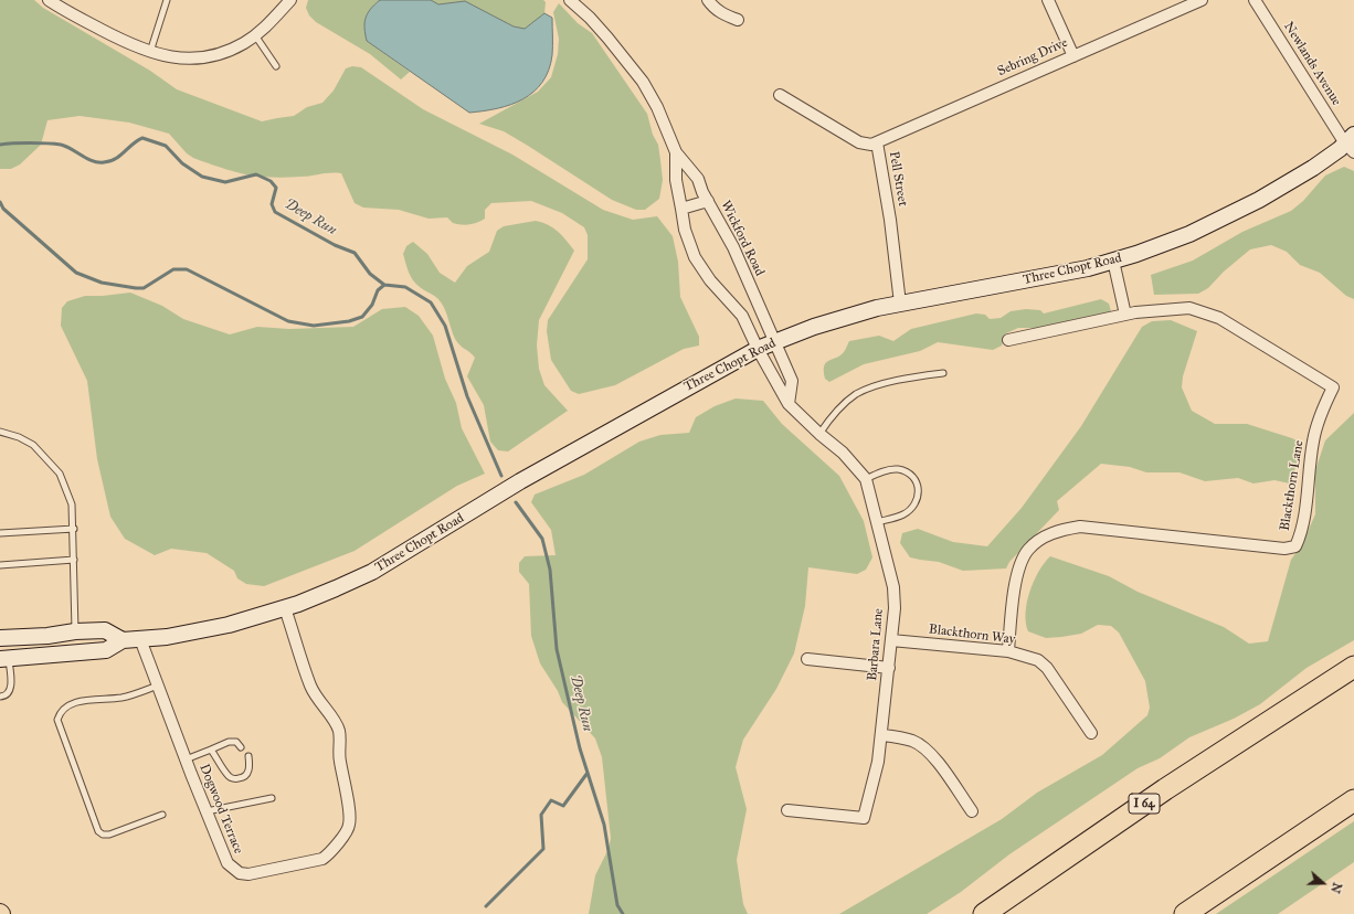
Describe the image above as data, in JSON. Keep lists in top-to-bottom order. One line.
{"streets":{"highway":["I 64"],"main road":["Three Chopt Road"],"street":["Sebring Drive","Newlands Avenue","Pell Street","Wickford Road","Blackthorn Lane","Blackthorn Way","Barbara Lane","Dogwood Terrace"]},"crossings":[["Sebring Drive","Pell Street"],["Newlands Avenue","Three Chopt Road"],["Pell Street","Three Chopt Road"],["Wickford Road","Three Chopt Road"],["Three Chopt Road","Barbara Lane"],["Three Chopt Road","Dogwood Terrace"],["Blackthorn Lane","Blackthorn Way"],["Blackthorn Way","Barbara Lane"]],"water":["Deep Run"],"north":"right"}
